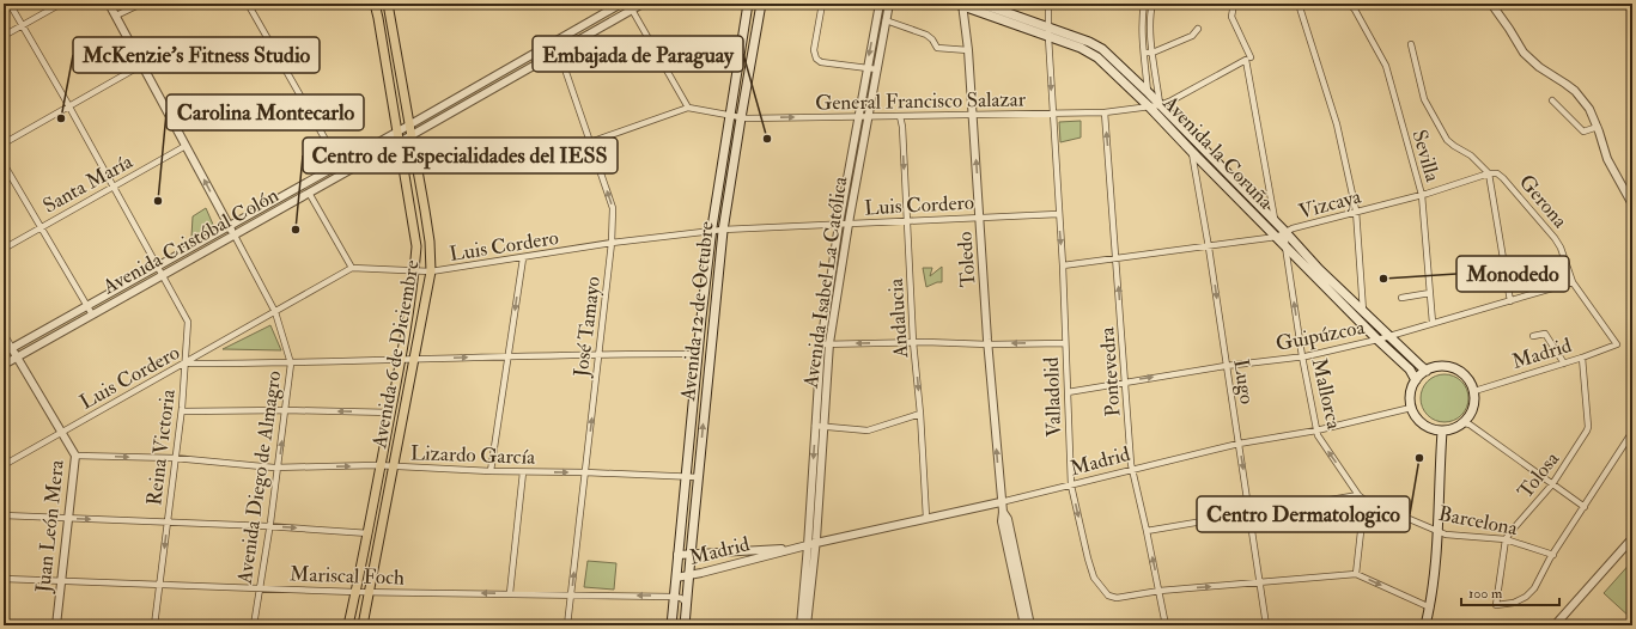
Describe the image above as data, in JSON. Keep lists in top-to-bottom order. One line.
{"streets":{"main road":["Avenida la Coruña","Avenida 12 de Octubre","Avenida 6 de Diciembre"],"street":["General Francisco Salazar","Sevilla","Santa María","Gerona","Vizcaya","Luis Cordero","Avenida Cristóbal Colón","Toledo","Avenida Isabel La Católica","Andalucia","José Tamayo","Guipúzcoa","Madrid","Pontevedra","Lugo","Mallorca","Valladolid","Reina Victoria","Lizardo García","Tolosa","Avenida Diego de Almagro","Barcelona","Juan León Mera","Mariscal Foch"]},"crossings":[["General Francisco Salazar","Avenida la Coruña"],["General Francisco Salazar","Toledo"],["General Francisco Salazar","Avenida Isabel La Católica"],["General Francisco Salazar","Avenida 12 de Octubre"],["General Francisco Salazar","Andalucia"],["General Francisco Salazar","José Tamayo"],["General Francisco Salazar","Pontevedra"],["General Francisco Salazar","Valladolid"],["Avenida la Coruña","Vizcaya"],["Avenida la Coruña","Toledo"],["Avenida la Coruña","Guipúzcoa"],["Avenida la Coruña","Madrid"],["Avenida la Coruña","Lugo"],["Avenida la Coruña","Mallorca"],["Avenida la Coruña","Valladolid"],["Sevilla","Vizcaya"],["Sevilla","Guipúzcoa"],["Santa María","Reina Victoria"],["Santa María","Avenida Diego de Almagro"],["Gerona","Vizcaya"],["Gerona","Guipúzcoa"],["Gerona","Madrid"],["Vizcaya","Pontevedra"],["Vizcaya","Lugo"],["Vizcaya","Mallorca"],["Vizcaya","Valladolid"],["Luis Cordero","Toledo"],["Luis Cordero","Avenida Isabel La Católica"],["Luis Cordero","Avenida 12 de Octubre"],["Luis Cordero","Andalucia"],["Luis Cordero","José Tamayo"],["Luis Cordero","Avenida 6 de Diciembre"],["Luis Cordero","Valladolid"],["Luis Cordero","Reina Victoria"],["Luis Cordero","Avenida Diego de Almagro"],["Luis Cordero","Juan León Mera"],["Avenida Cristóbal Colón","José Tamayo"],["Avenida Cristóbal Colón","Avenida 6 de Diciembre"],["Avenida Cristóbal Colón","Reina Victoria"],["Avenida Cristóbal Colón","Avenida Diego de Almagro"],["Avenida Cristóbal Colón","Juan León Mera"],["Toledo","Madrid"],["Avenida Isabel La Católica","Madrid"],["Avenida 12 de Octubre","Madrid"],["Avenida 12 de Octubre","Lizardo García"],["Avenida 12 de Octubre","Mariscal Foch"],["Andalucia","Madrid"],["José Tamayo","Lizardo García"],["José Tamayo","Mariscal Foch"],["Guipúzcoa","Pontevedra"],["Guipúzcoa","Lugo"],["Guipúzcoa","Mallorca"],["Guipúzcoa","Valladolid"],["Madrid","Pontevedra"],["Madrid","Lugo"],["Madrid","Mallorca"],["Madrid","Valladolid"],["Madrid","Tolosa"],["Avenida 6 de Diciembre","Lizardo García"],["Avenida 6 de Diciembre","Mariscal Foch"],["Pontevedra","Valladolid"],["Lugo","Valladolid"],["Mallorca","Barcelona"],["Reina Victoria","Lizardo García"],["Reina Victoria","Mariscal Foch"],["Lizardo García","Avenida Diego de Almagro"],["Lizardo García","Juan León Mera"],["Tolosa","Barcelona"],["Avenida Diego de Almagro","Mariscal Foch"],["Juan León Mera","Mariscal Foch"]],"one_way":["Toledo","Andalucia","José Tamayo","Pontevedra","Lugo","Mallorca","Lizardo García","Mariscal Foch"],"places":["McKenzie's Fitness Studio","Embajada de Paraguay","Carolina Montecarlo","Centro de Especialidades del IESS","Monodedo","Centro Dermatologico"],"scale_bar":"100 m"}
